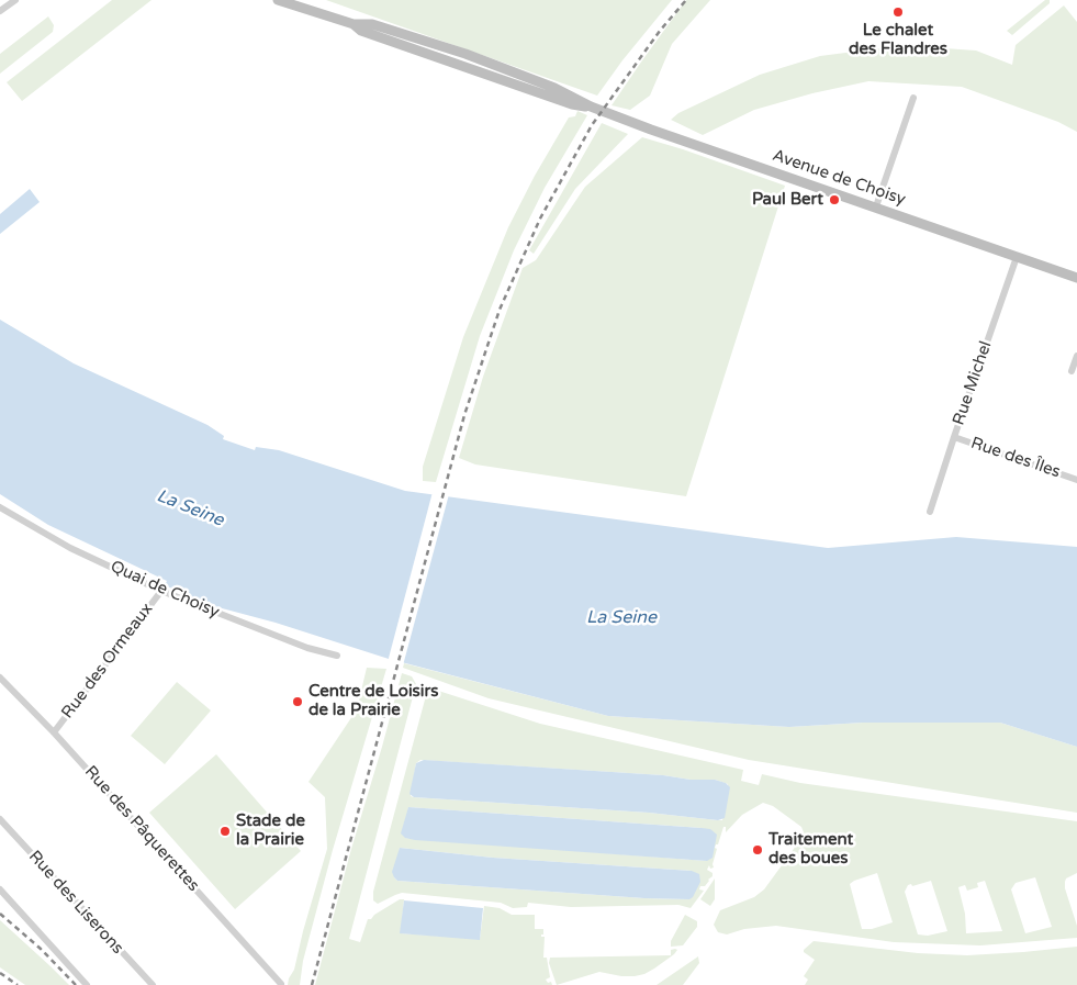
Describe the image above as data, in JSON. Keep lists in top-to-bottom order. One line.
{"streets":{"main road":["Avenue de Choisy"],"street":["Rue Michel","Rue des Îles","Quai de Choisy","Rue des Ormeaux","Rue des Pâquerettes","Rue des Liserons"]},"crossings":[["Avenue de Choisy","Rue Michel"],["Rue Michel","Rue des Îles"],["Quai de Choisy","Rue des Ormeaux"],["Rue des Ormeaux","Rue des Pâquerettes"]],"water":["La Seine"],"places":["Le chalet des Flandres","Paul Bert","Centre de Loisirs de la Prairie","Stade de la Prairie","Traitement des boues"]}
